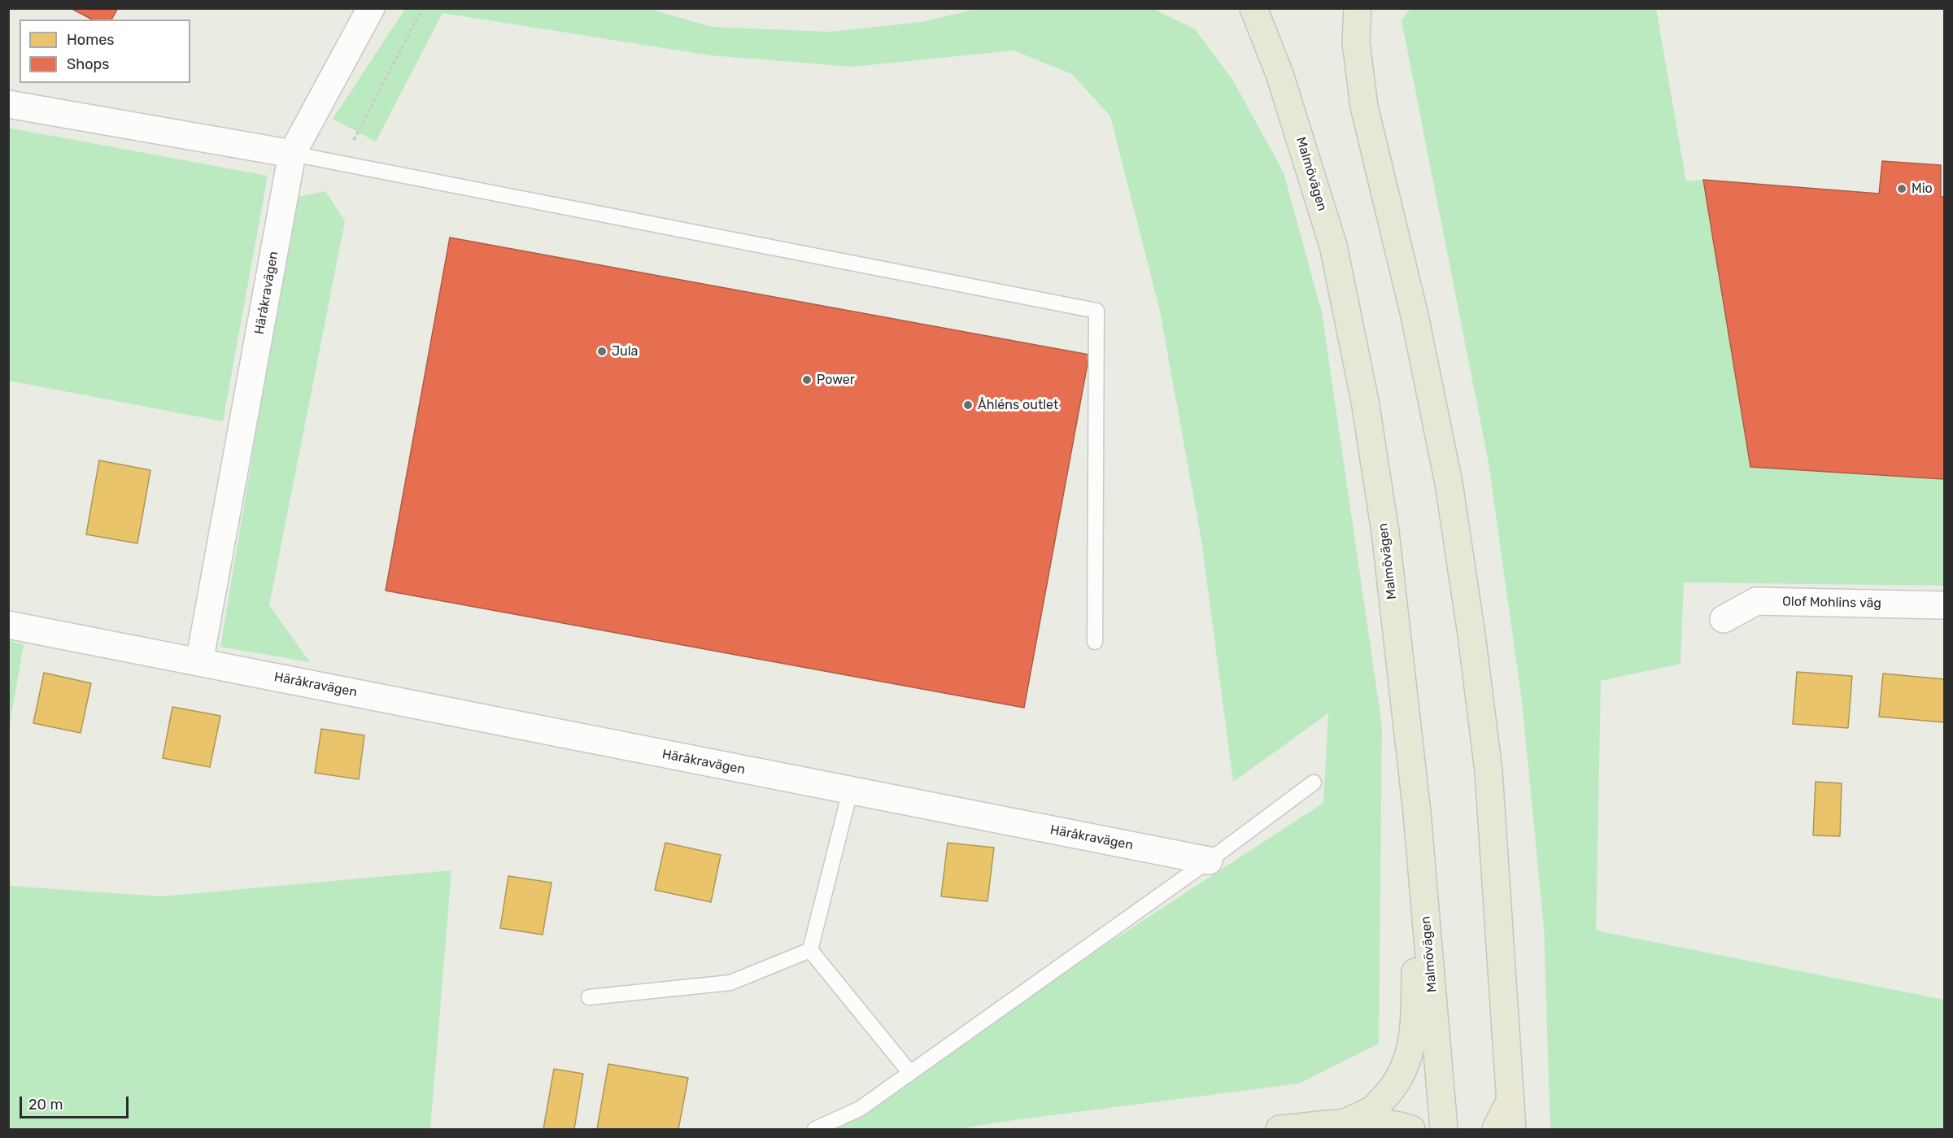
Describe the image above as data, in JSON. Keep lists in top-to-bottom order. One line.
{"streets":{"main road":["Malmövägen"],"street":["Häråkravägen","Olof Mohlins väg"]},"places":["Mio","Jula","Power","Åhléns outlet"],"legend":["Homes","Shops"],"scale_bar":"20 m"}
